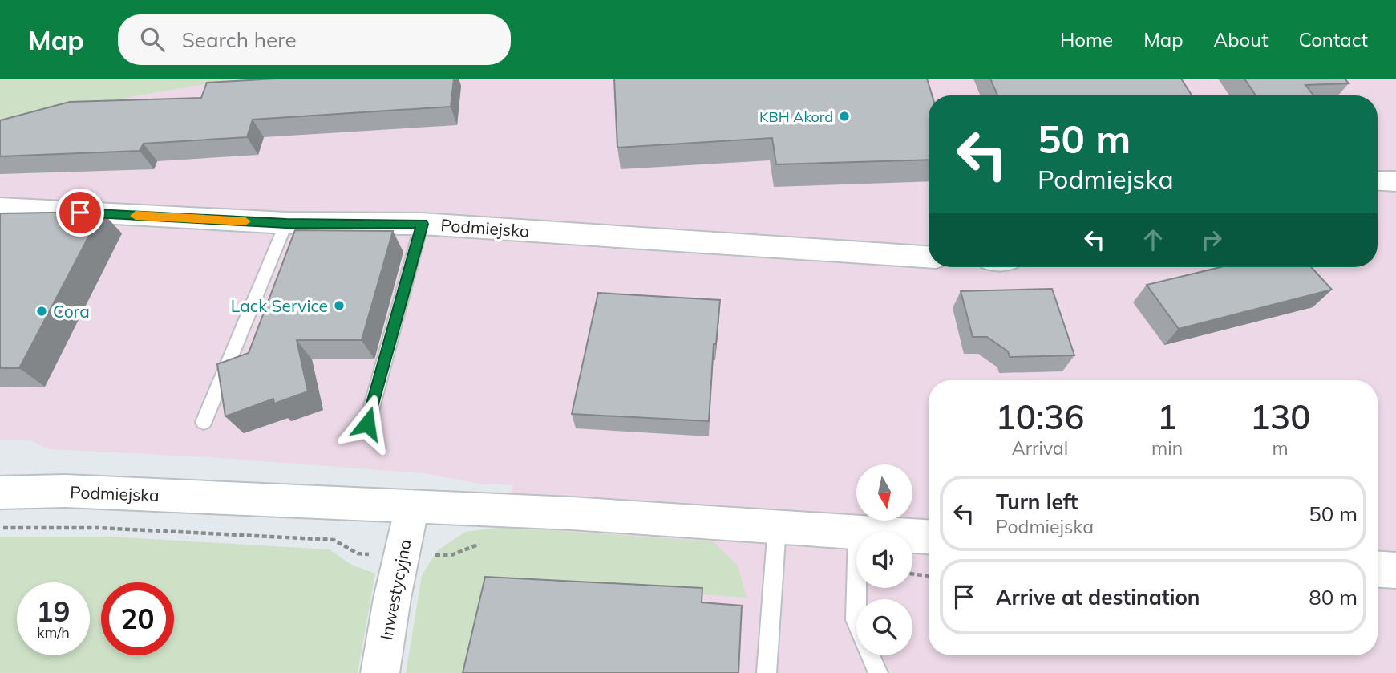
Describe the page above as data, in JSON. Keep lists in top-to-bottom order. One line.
{"streets":{"street":["Podmiejska","Inwestycyjna"]},"crossings":[["Podmiejska","Inwestycyjna"]],"places":["KBH Akord","Lack Service","Cora"],"north":"bottom","page":{"header":"Map","search":"Search here","nav":["Home","Map","About","Contact"],"turn":["50 m","Podmiejska"],"eta":["10:36","Arrival","1","min","130","m"],"list":[{"name":"Turn left","note":"Podmiejska","value":"50 m"},{"name":"Arrive at destination","value":"80 m"}],"speed":"19 km/h","limit":"20"}}
